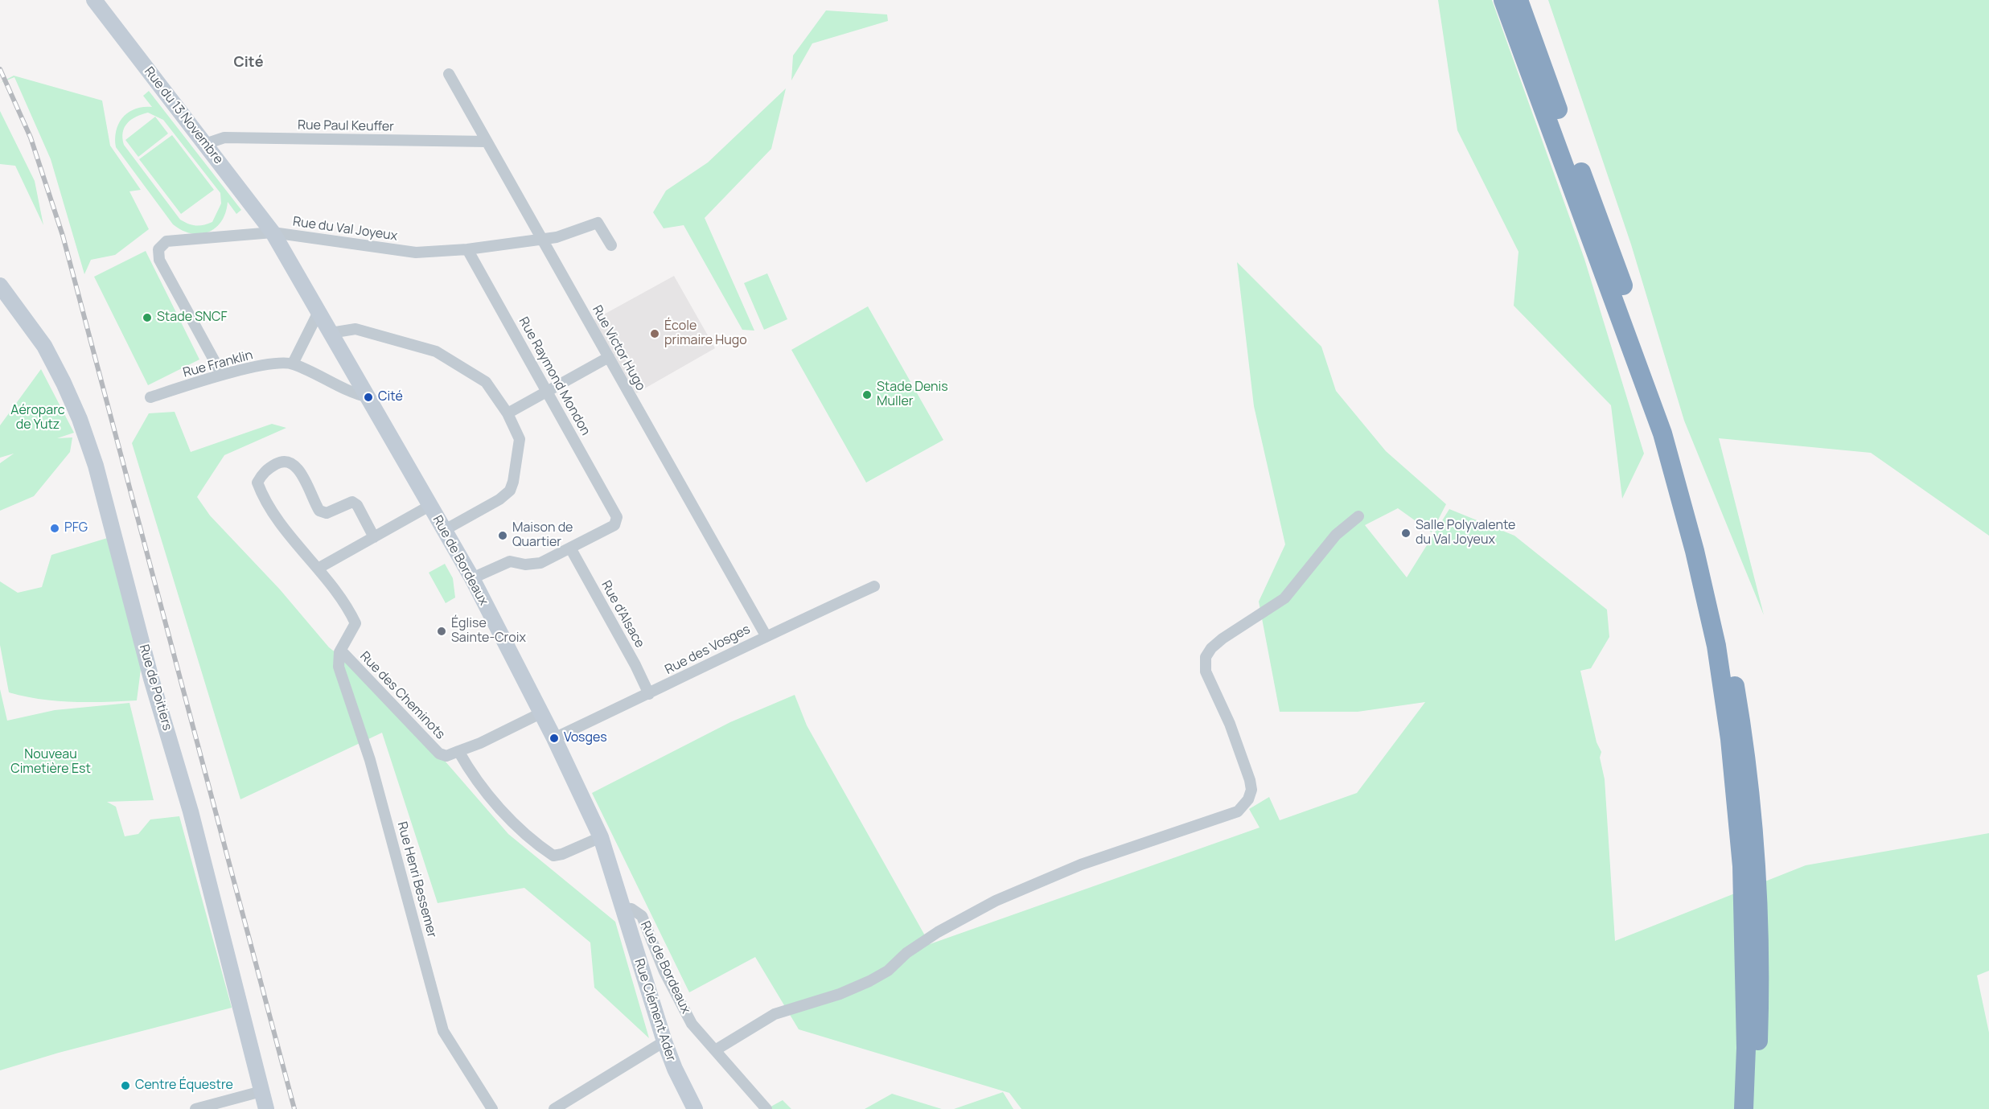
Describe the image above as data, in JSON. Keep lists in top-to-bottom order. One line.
{"streets":{"street":["Rue du 13 Novembre","Rue Paul Keuffer","Rue du Val Joyeux","Rue Victor Hugo","Rue Franklin","Rue Raymond Mondon","Rue de Bordeaux","Rue d'Alsace","Rue des Vosges","Rue de Poitiers","Rue des Cheminots","Rue Henri Bessemer","Rue Clément Ader"]},"crossings":[["Rue du 13 Novembre","Rue Paul Keuffer"],["Rue du 13 Novembre","Rue du Val Joyeux"],["Rue du 13 Novembre","Rue de Bordeaux"],["Rue Paul Keuffer","Rue Victor Hugo"],["Rue du Val Joyeux","Rue Victor Hugo"],["Rue du Val Joyeux","Rue Franklin"],["Rue du Val Joyeux","Rue Raymond Mondon"],["Rue du Val Joyeux","Rue de Bordeaux"],["Rue Victor Hugo","Rue des Vosges"],["Rue Raymond Mondon","Rue d'Alsace"],["Rue de Bordeaux","Rue des Vosges"],["Rue de Bordeaux","Rue Clément Ader"],["Rue d'Alsace","Rue des Vosges"],["Rue des Cheminots","Rue Henri Bessemer"]],"districts":["Cité"],"parks":["Aéroparc de Yutz","Nouveau Cimetière Est"],"places":["Stade SNCF","École primaire Hugo","Stade Denis Muller","Cité","PFG","Salle Polyvalente du Val Joyeux","Maison de Quartier","Église Sainte-Croix","Vosges","Centre Équestre"]}
